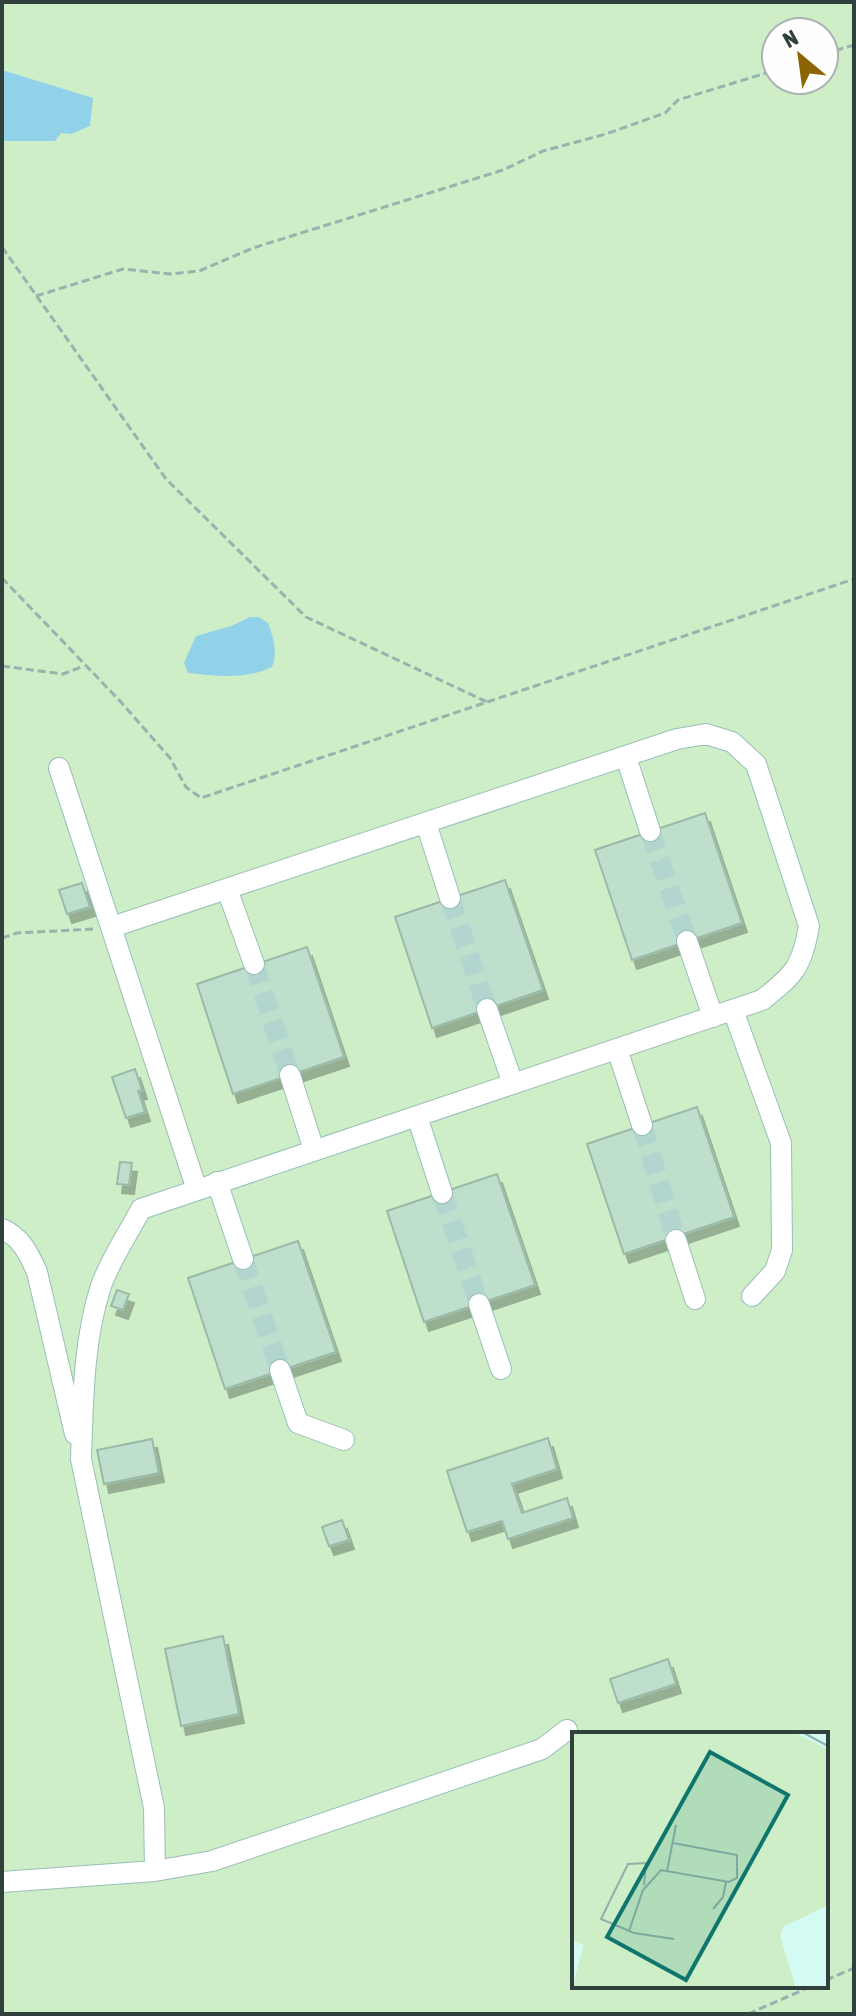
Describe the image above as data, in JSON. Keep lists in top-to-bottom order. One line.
{"north":"top left"}
